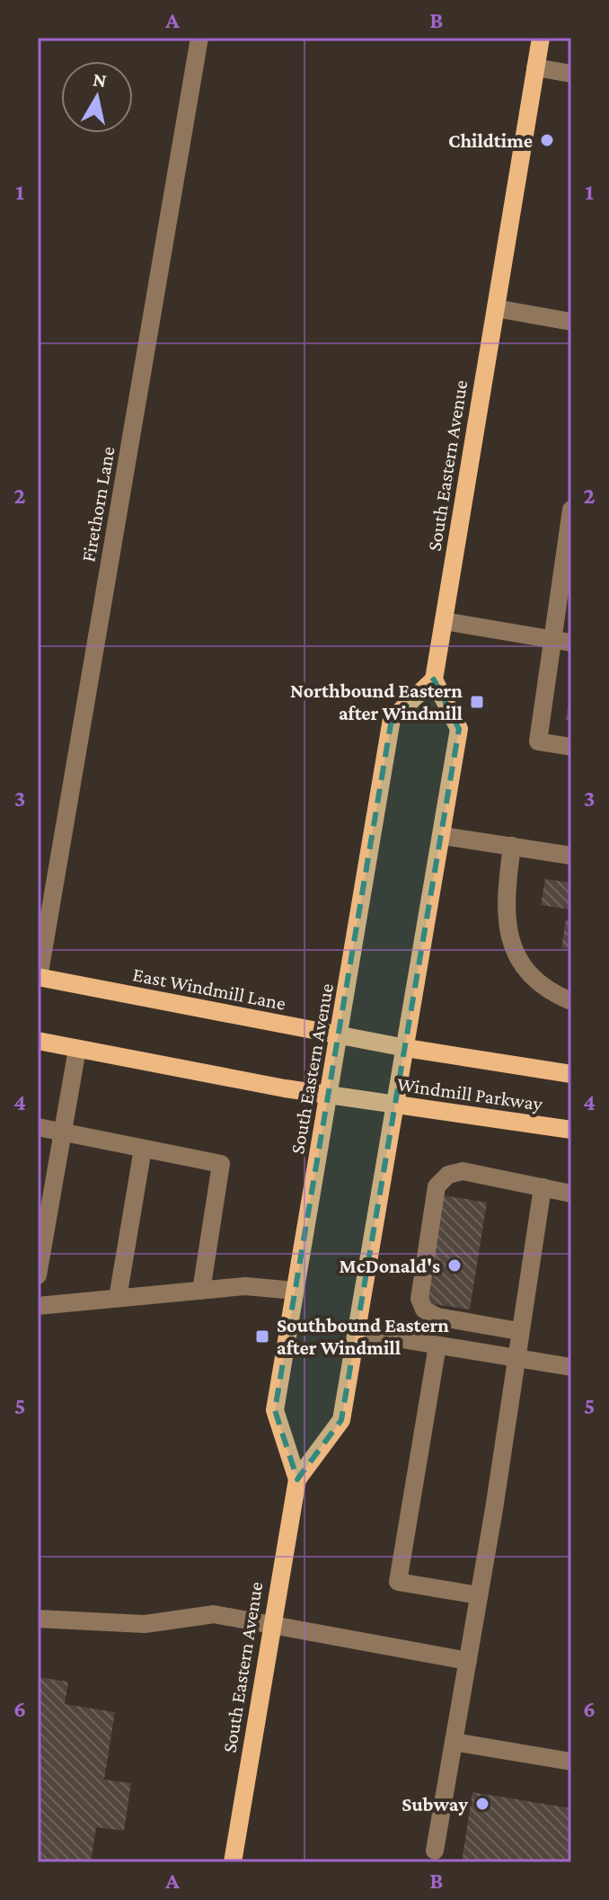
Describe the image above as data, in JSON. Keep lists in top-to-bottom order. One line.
{"streets":{"main road":["South Eastern Avenue","East Windmill Lane","Windmill Parkway"],"street":["Firethorn Lane"]},"crossings":[["South Eastern Avenue","East Windmill Lane"],["South Eastern Avenue","Windmill Parkway"],["Firethorn Lane","East Windmill Lane"],["East Windmill Lane","Windmill Parkway"]],"places":{"other":["Childtime","McDonald's","Subway"],"transit":["Northbound Eastern after Windmill","Southbound Eastern after Windmill"]},"north":"top","grid":{"columns":["A","B"],"rows":["1","2","3","4","5","6"]}}
